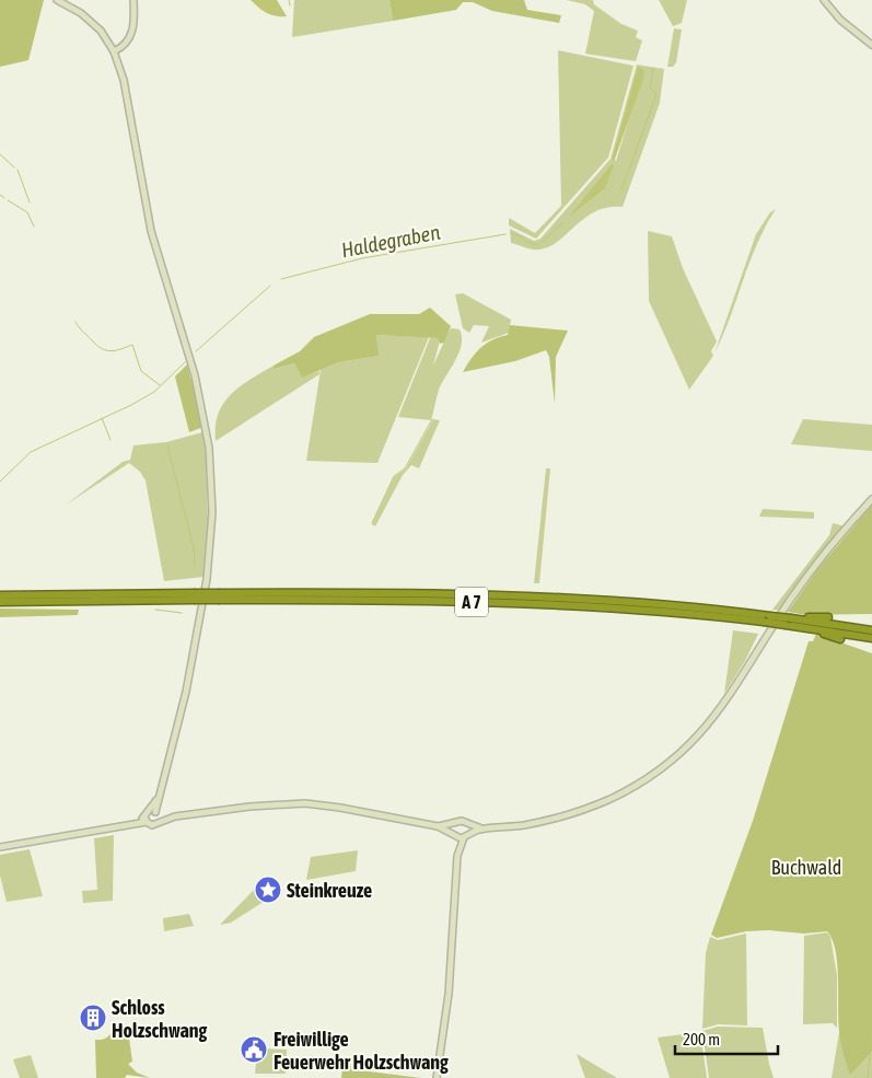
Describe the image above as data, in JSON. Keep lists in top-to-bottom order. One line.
{"streets":{"highway":["A 7"]},"water":["Haldegraben"],"parks":["Buchwald"],"places":{"place":["Steinkreuze"],"building":["Schloss Holzschwang"],"public building":["Freiwillige Feuerwehr Holzschwang"]},"scale_bar":"200 m"}
